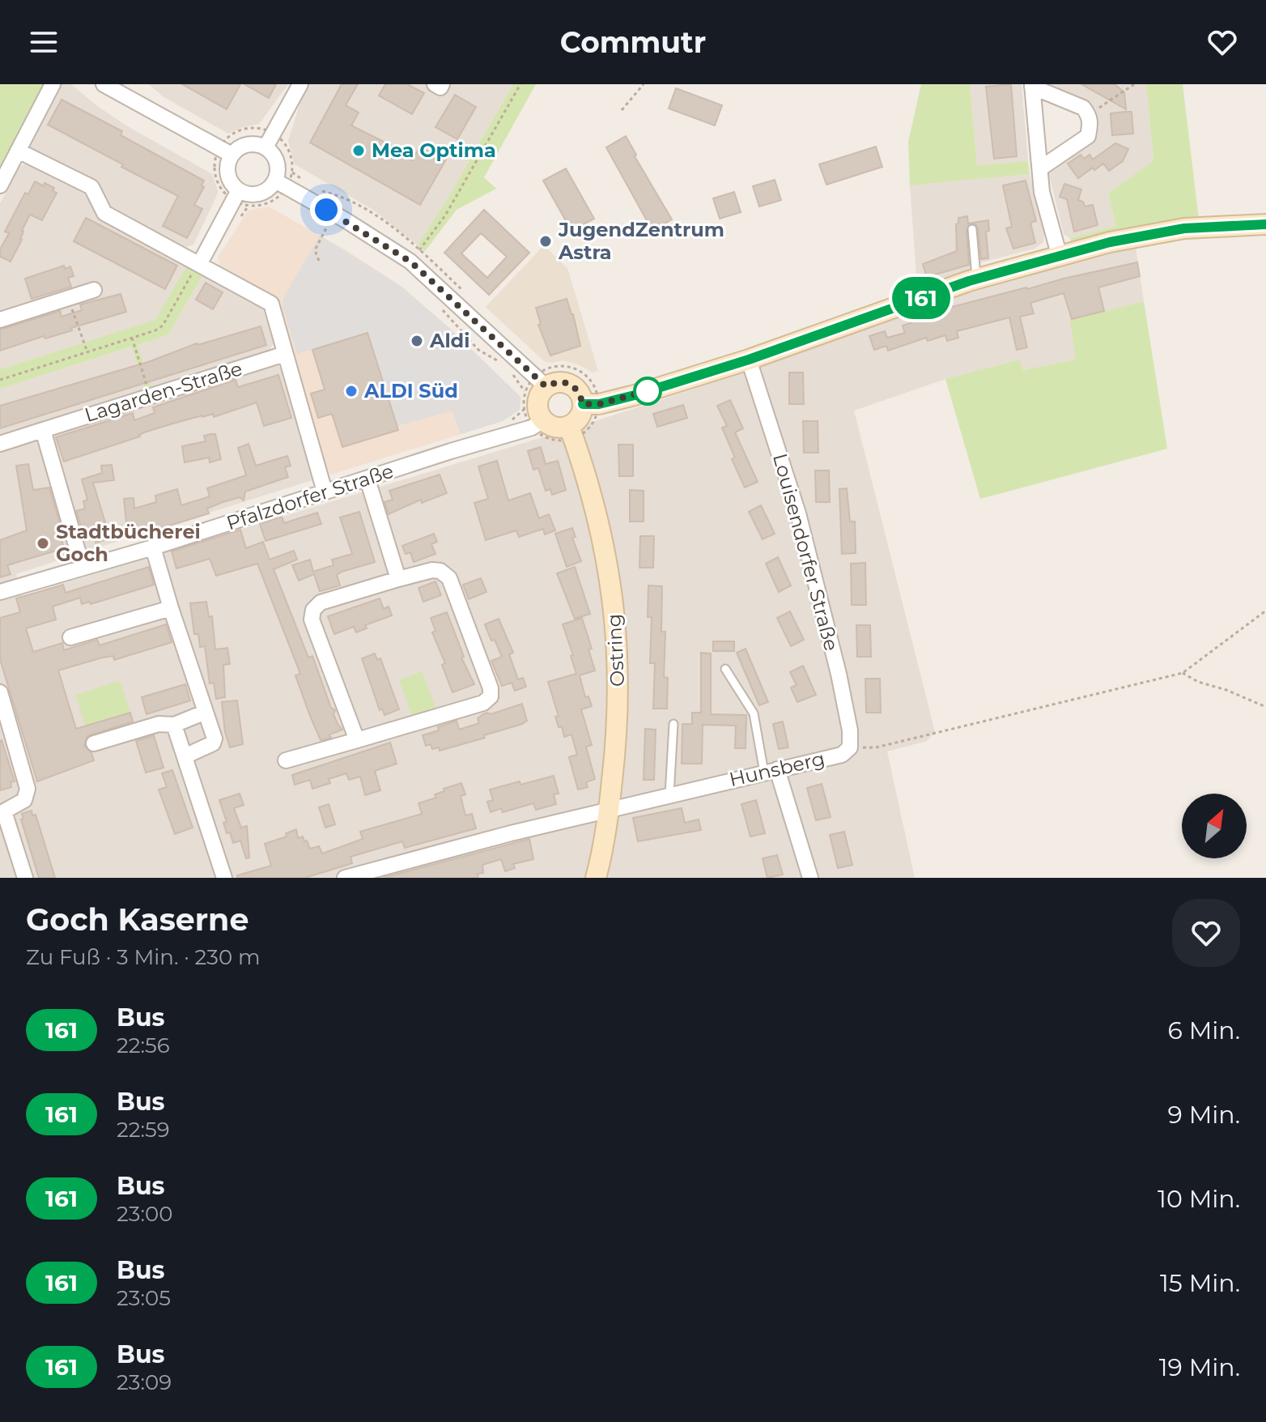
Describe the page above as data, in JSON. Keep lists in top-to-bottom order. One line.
{"streets":{"street":["Lagarden-Straße","Pfalzdorfer Straße","Louisendorfer Straße","Ostring","Hunsberg"]},"crossings":[["Louisendorfer Straße","Hunsberg"],["Ostring","Hunsberg"]],"places":["Mea Optima","JugendZentrum Astra","Aldi","ALDI Süd","Stadtbücherei Goch"],"lines":["bus line 161"],"north":"top right","page":{"header":"Commutr","on_map":"161","heading":["Goch Kaserne","Zu Fuß · 3 Min. · 230 m"],"list":[{"mark":"161","name":"Bus","note":"22:56","value":"6 Min."},{"mark":"161","name":"Bus","note":"22:59","value":"9 Min."},{"mark":"161","name":"Bus","note":"23:00","value":"10 Min."},{"mark":"161","name":"Bus","note":"23:05","value":"15 Min."},{"mark":"161","name":"Bus","note":"23:09","value":"19 Min."}]}}
